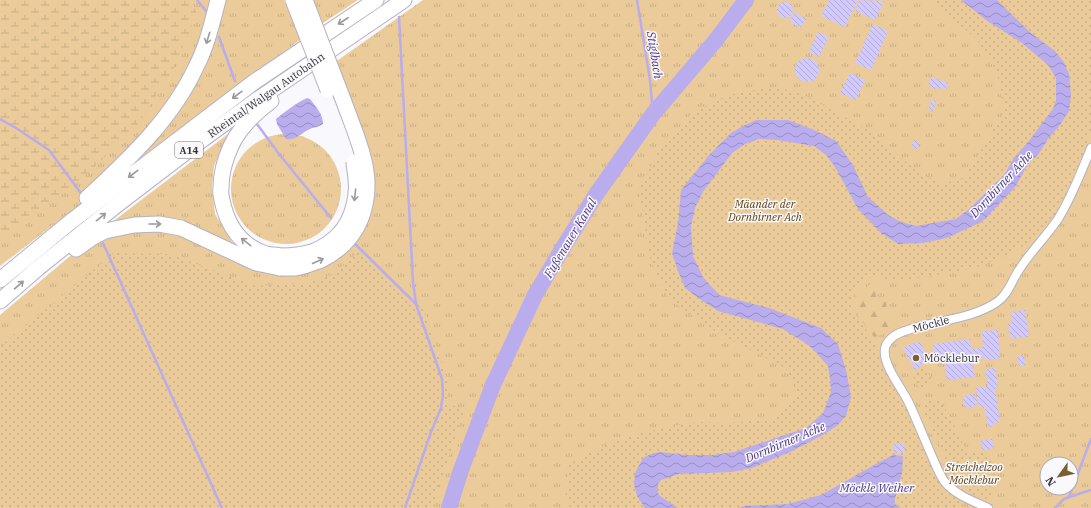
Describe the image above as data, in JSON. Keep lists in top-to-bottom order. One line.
{"streets":{"highway":["Rheintal/Walgau Autobahn","A14"],"street":["Möckle"]},"water":["Stiglbach","Dornbirner Ache","Fußenauer Kanal","Möckle Weiher"],"parks":["Mäander der Dornbirner Ach","Streichelzoo Möcklebur"],"places":["Möcklebur"],"north":"bottom left"}
